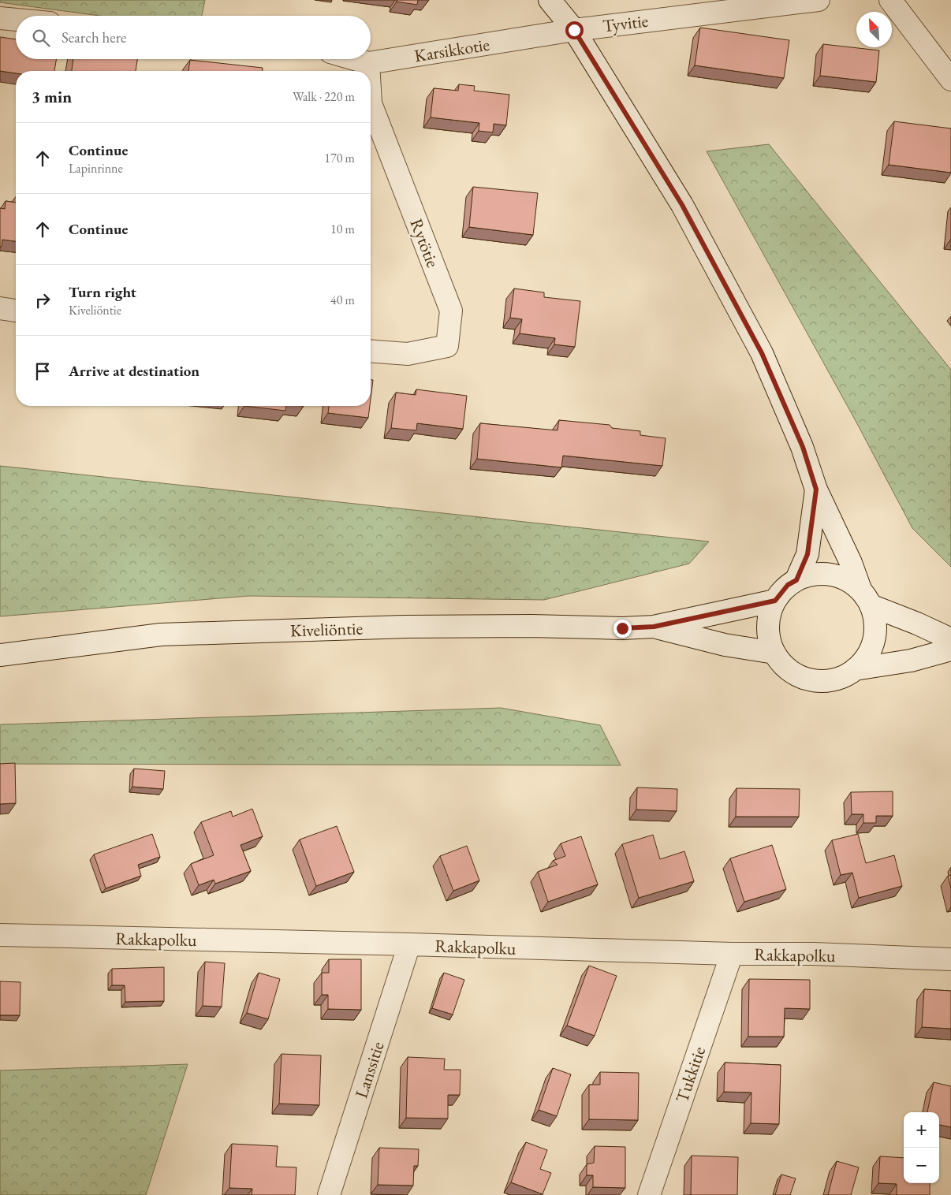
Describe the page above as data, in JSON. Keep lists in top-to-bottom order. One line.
{"streets":{"street":["Tyvitie","Karsikkotie","Rytötie","Kiveliöntie","Rakkapolku","Lanssitie","Tukkitie"]},"crossings":[["Tyvitie","Karsikkotie"],["Karsikkotie","Rytötie"],["Rakkapolku","Lanssitie"],["Rakkapolku","Tukkitie"]],"north":"top left","page":{"search":"Search here","heading":["3 min","Walk · 220 m"],"list":[["Continue","Lapinrinne","170 m"],["Continue","10 m"],["Turn right","Kiveliöntie","40 m"],"Arrive at destination"],"map_buttons":["+","−"]}}
